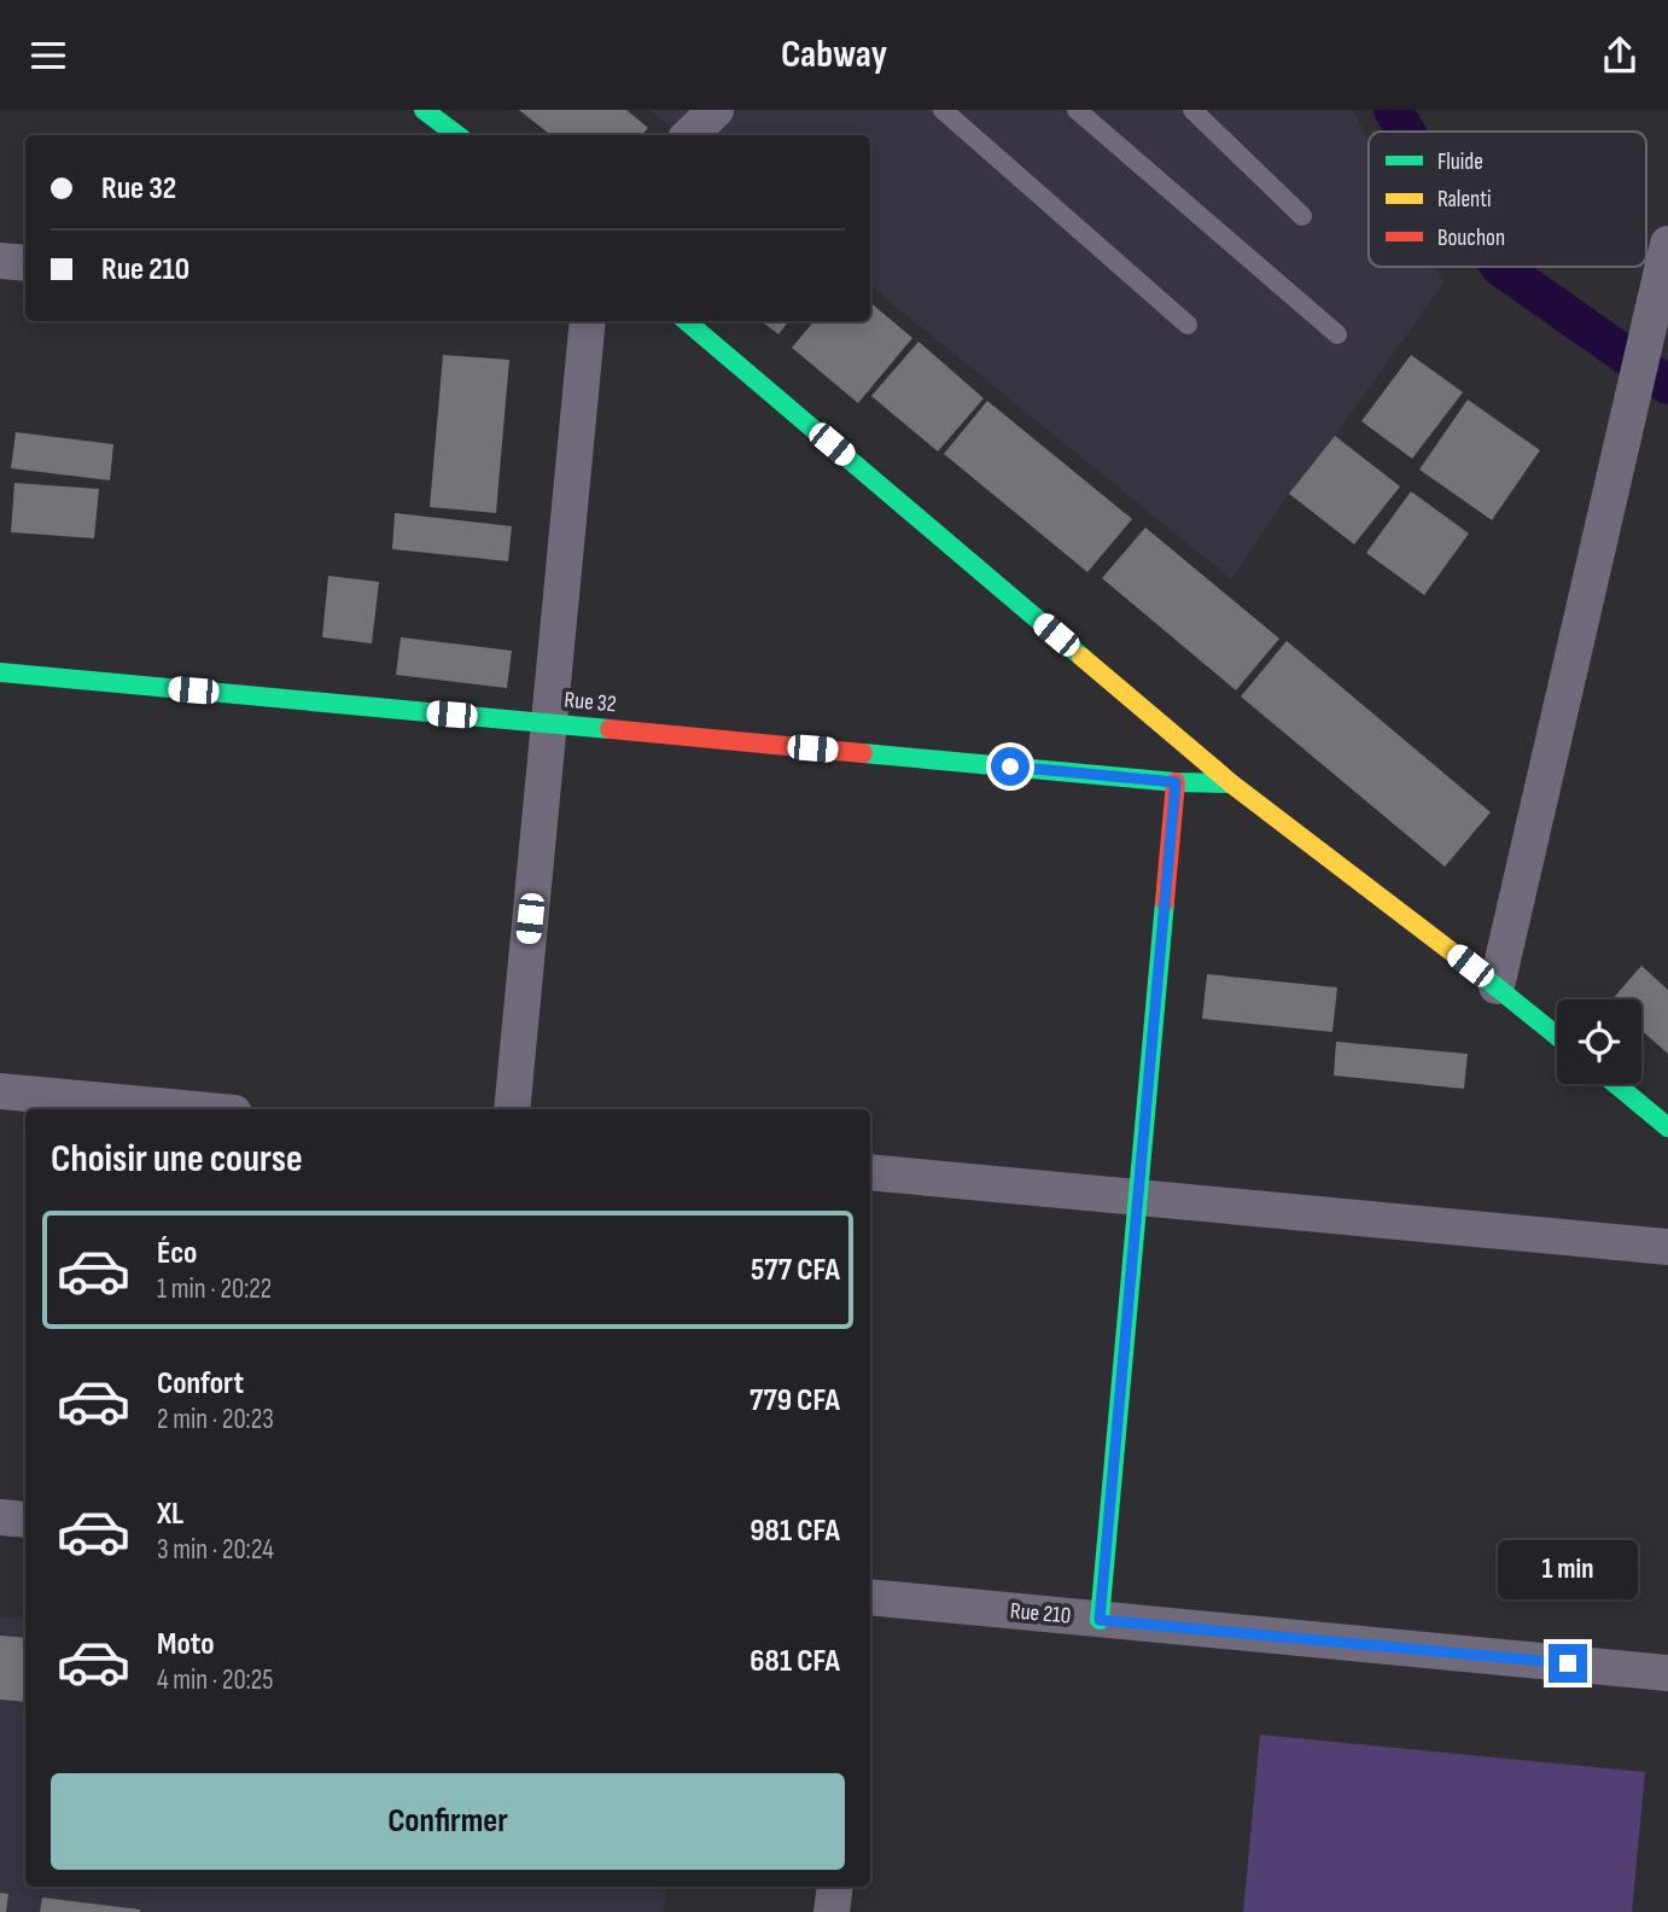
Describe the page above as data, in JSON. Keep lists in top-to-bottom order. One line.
{"streets":{"street":["Rue 32","Rue 210"]},"legend":["Fluide","Ralenti","Bouchon"],"page":{"header":"Cabway","banner":["Rue 32","Rue 210"],"heading":"Choisir une course","list":[{"name":"Éco","note":"1 min · 20:22","value":"577 CFA"},{"name":"Confort","note":"2 min · 20:23","value":"779 CFA"},{"name":"XL","note":"3 min · 20:24","value":"981 CFA"},{"name":"Moto","note":"4 min · 20:25","value":"681 CFA"}],"bubble":"1 min","buttons":"Confirmer"}}
